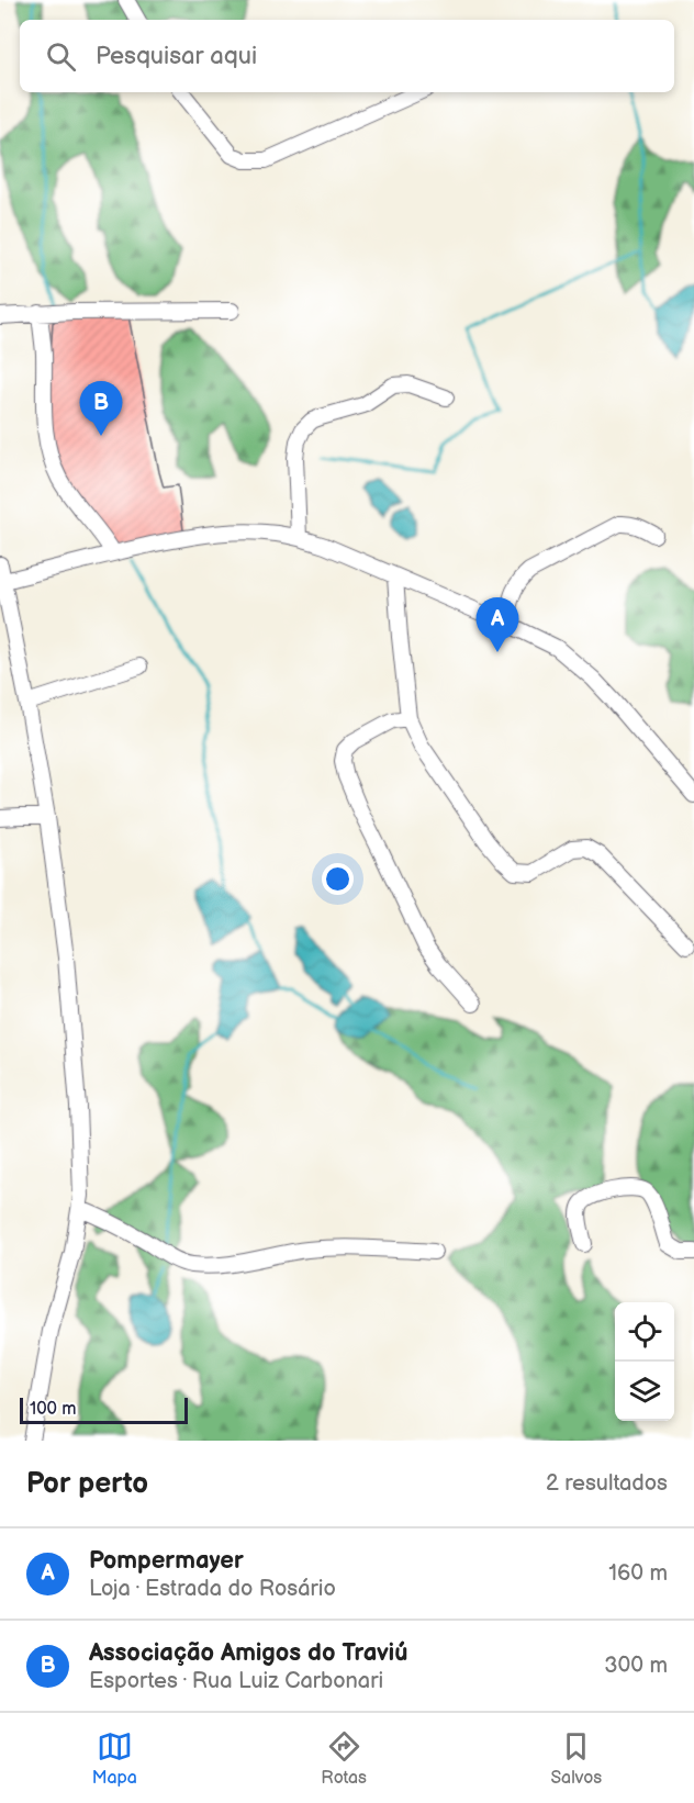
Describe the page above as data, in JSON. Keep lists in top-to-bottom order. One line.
{"scale_bar":"100 m","page":{"search":"Pesquisar aqui","pins":["B","A"],"scale":"100 m","heading":["Por perto","2 resultados"],"list":[{"mark":"A","name":"Pompermayer","note":"Loja · Estrada do Rosário","value":"160 m"},{"mark":"B","name":"Associação Amigos do Traviú","note":"Esportes · Rua Luiz Carbonari","value":"300 m"}],"nav":["Mapa","Rotas","Salvos"]}}
